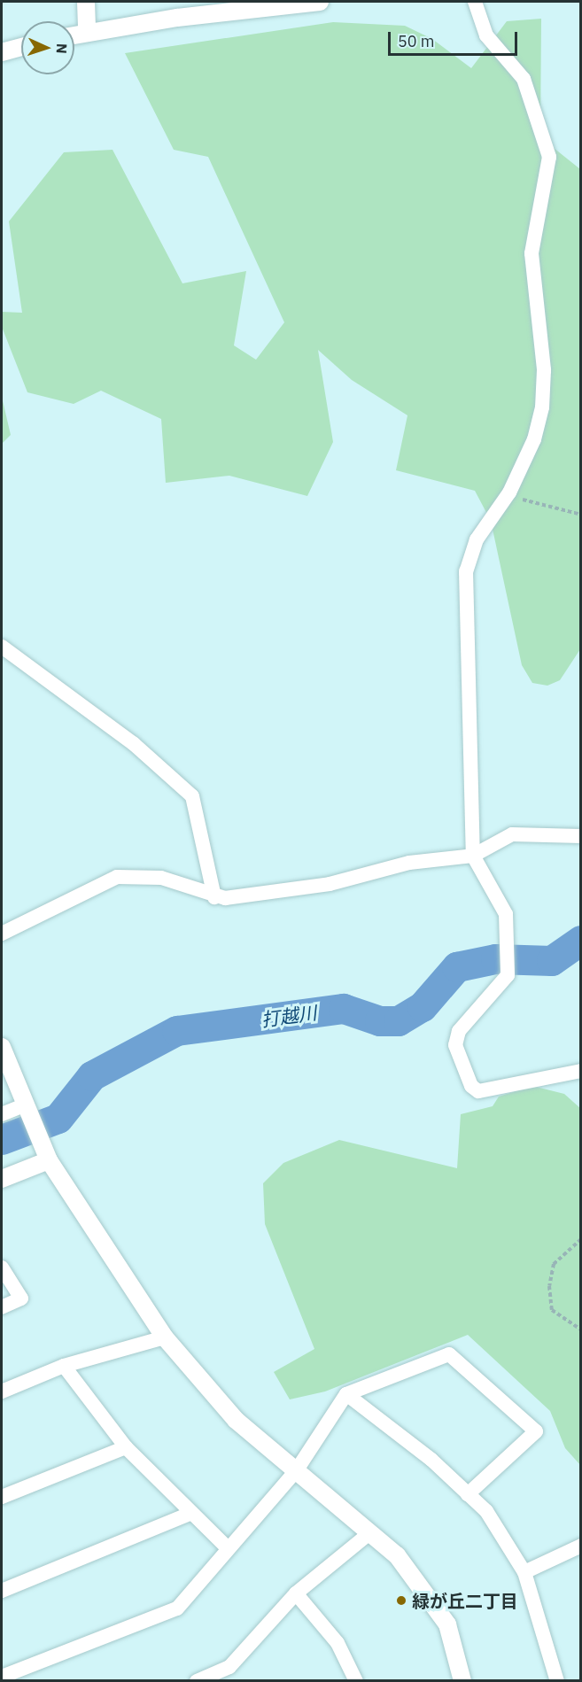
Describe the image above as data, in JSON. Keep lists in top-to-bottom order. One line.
{"water":["打越川"],"places":["緑が丘二丁目"],"scale_bar":"50 m","north":"right"}
